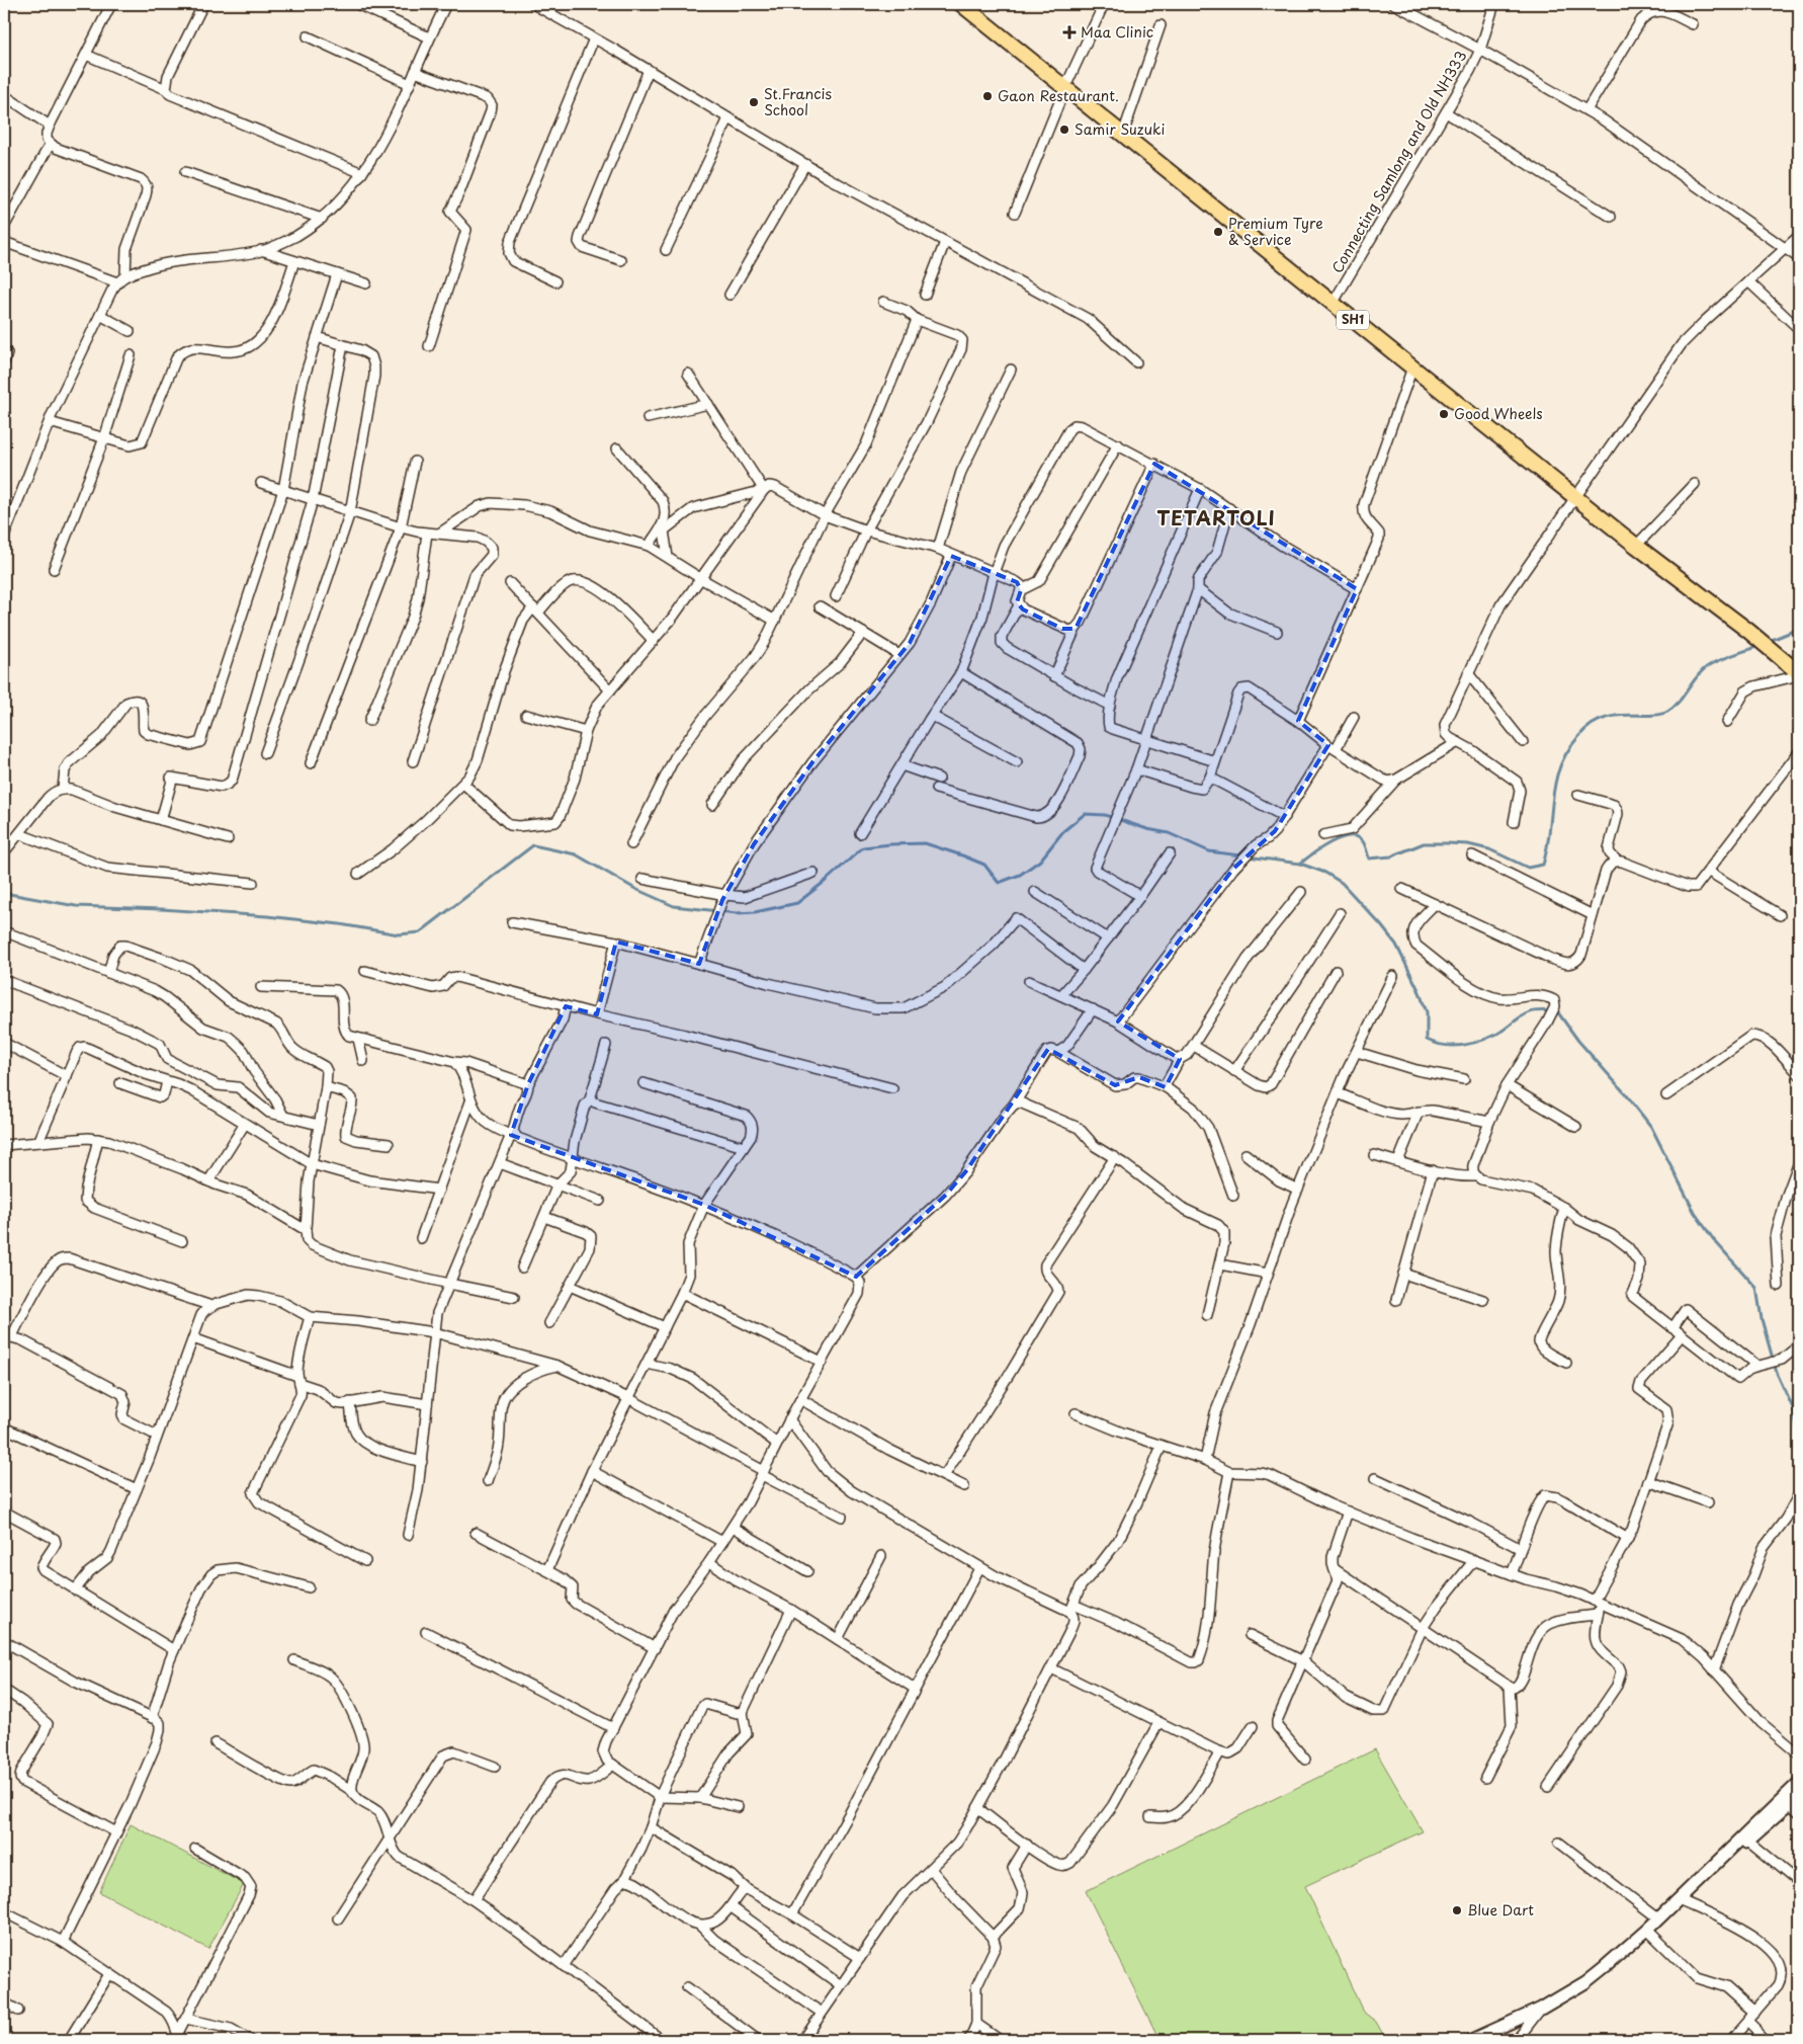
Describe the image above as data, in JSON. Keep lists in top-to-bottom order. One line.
{"streets":{"main road":["SH1"],"street":["Connecting Samlong and Old NH333"]},"crossings":[["Connecting Samlong and Old NH333","SH1"]],"districts":["TETARTOLI"],"places":{"health":["Maa Clinic"],"other":["Gaon Restaurant.","St.Francis School","Samir Suzuki","Premium Tyre & Service","Good Wheels","Blue Dart"]}}
